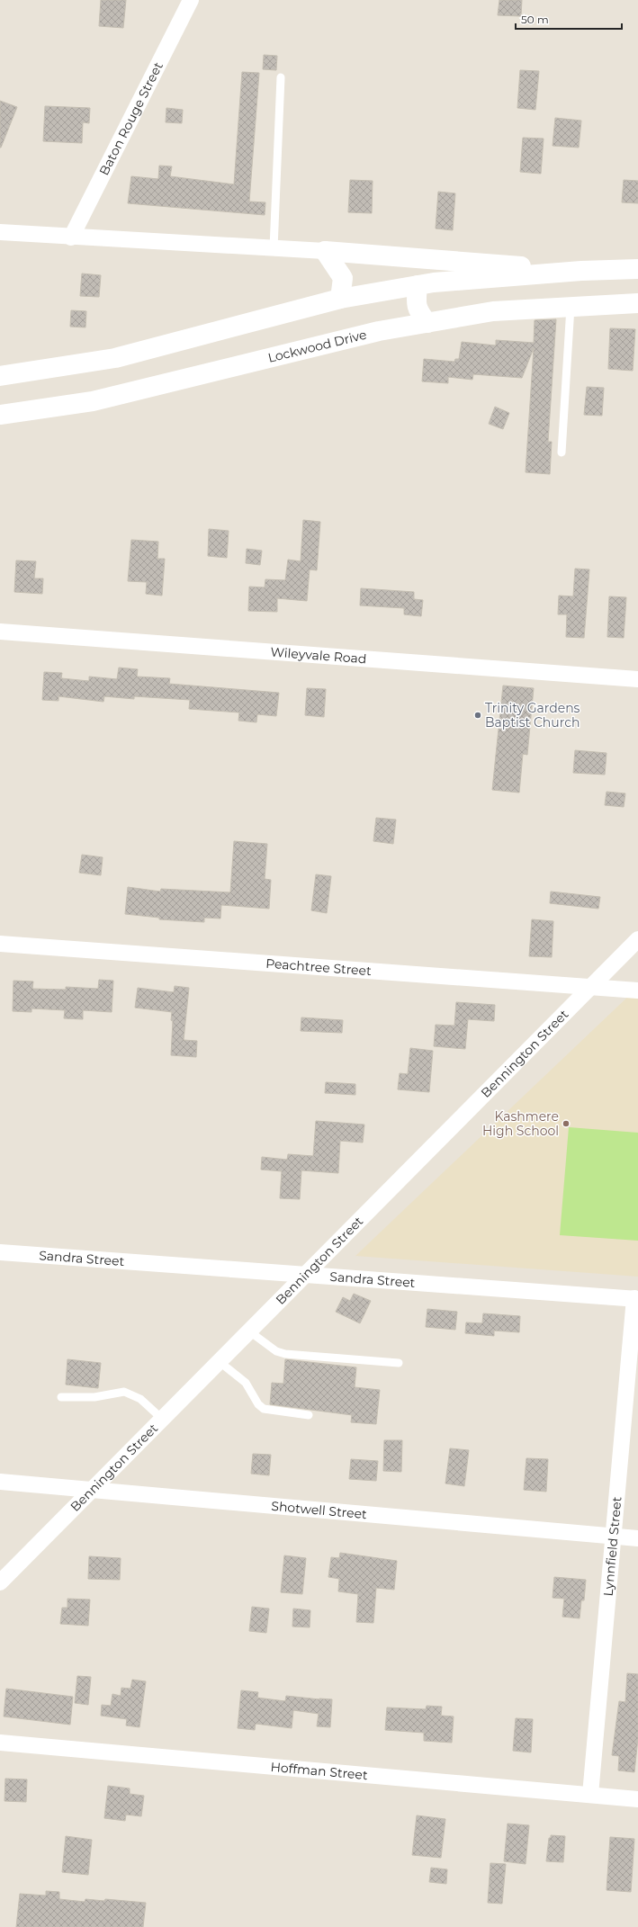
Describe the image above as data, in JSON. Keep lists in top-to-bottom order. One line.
{"streets":{"main road":["Lockwood Drive"],"street":["Baton Rouge Street","Wileyvale Road","Peachtree Street","Bennington Street","Sandra Street","Shotwell Street","Lynnfield Street","Hoffman Street"]},"crossings":[["Peachtree Street","Bennington Street"],["Bennington Street","Sandra Street"],["Bennington Street","Shotwell Street"],["Sandra Street","Lynnfield Street"],["Shotwell Street","Lynnfield Street"],["Lynnfield Street","Hoffman Street"]],"places":["Trinity Gardens Baptist Church","Kashmere High School"],"scale_bar":"50 m"}
